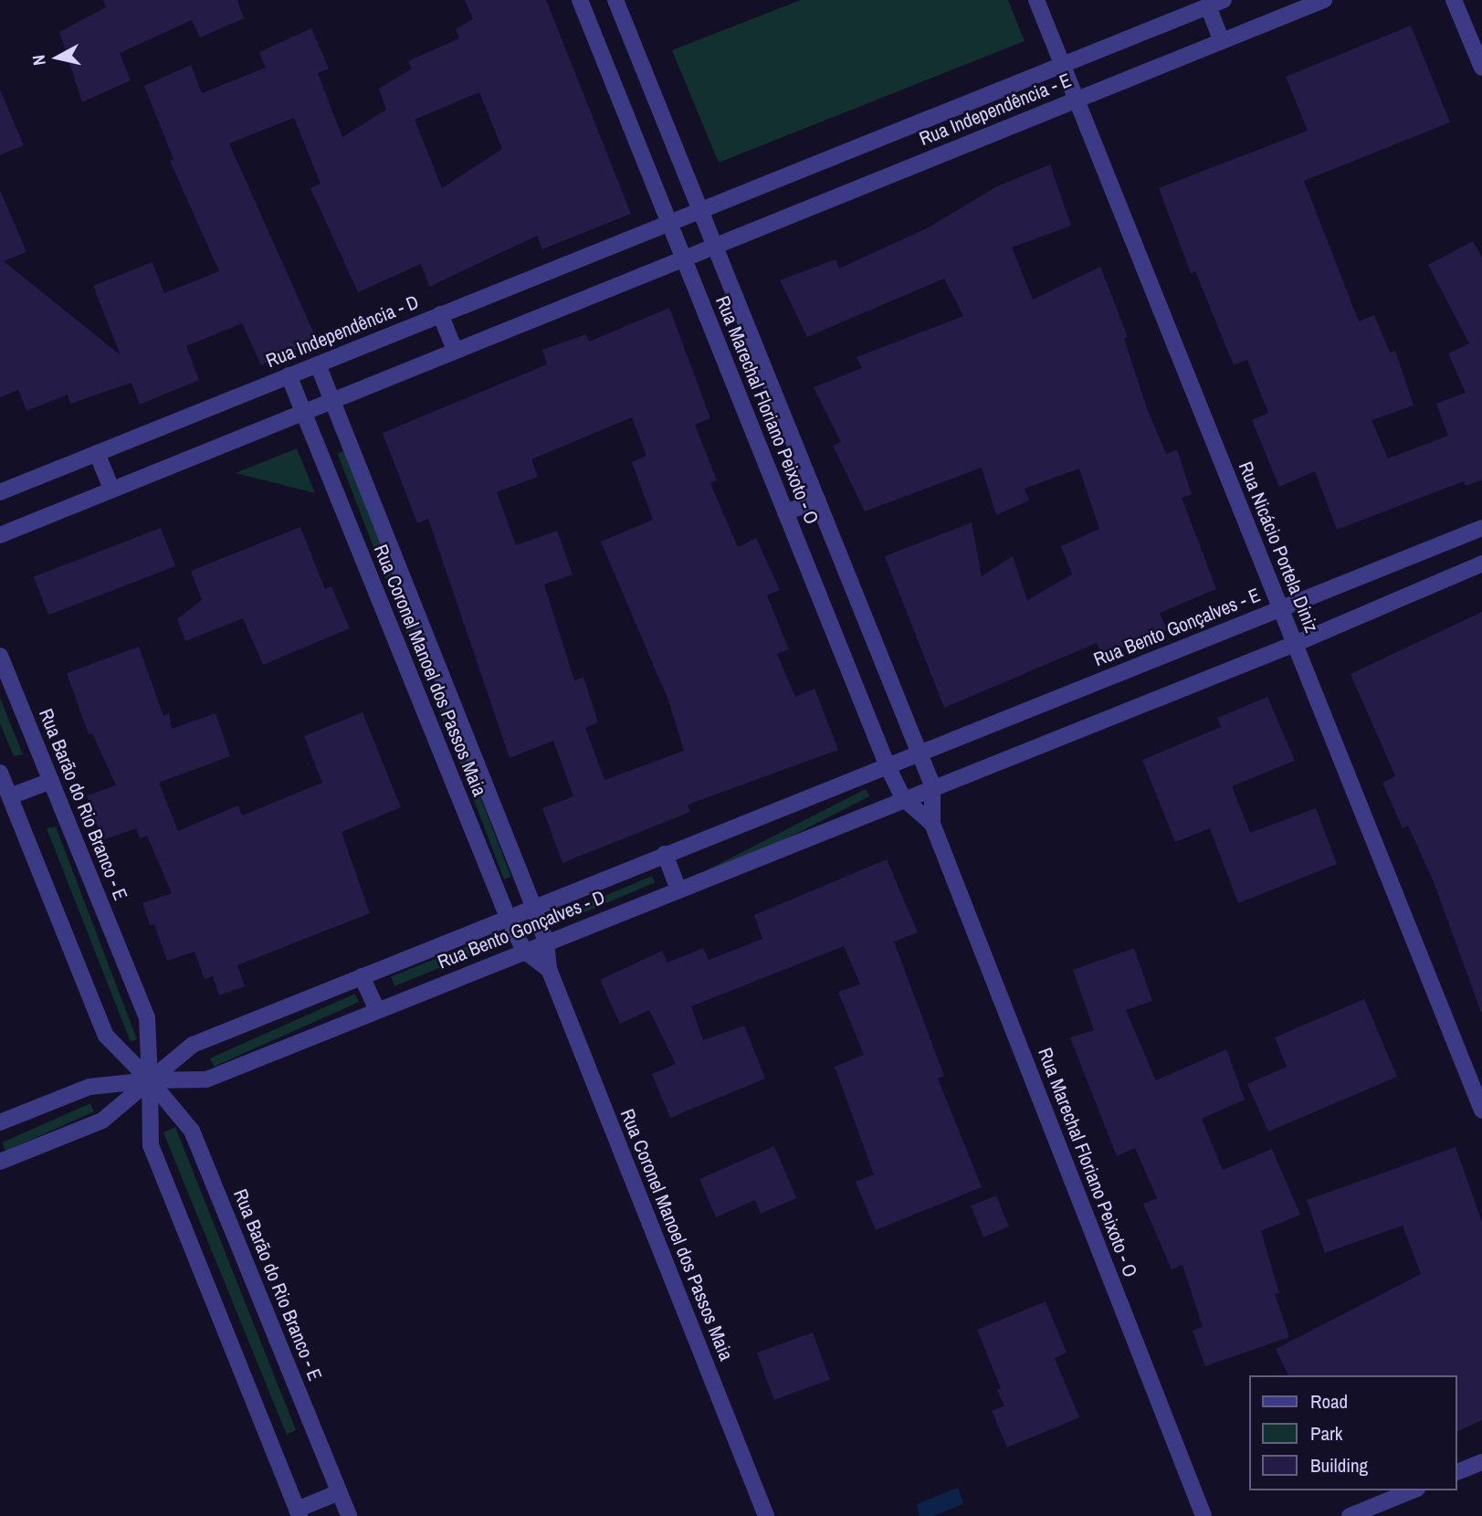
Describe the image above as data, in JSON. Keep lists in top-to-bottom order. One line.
{"streets":{"street":["Rua Independência - E","Rua Independência - D","Rua Marechal Floriano Peixoto - O","Rua Nicácio Portela Diniz","Rua Bento Gonçalves - E","Rua Coronel Manoel dos Passos Maia","Rua Barão do Rio Branco - E","Rua Bento Gonçalves - D"]},"crossings":[["Rua Independência - E","Rua Independência - D"],["Rua Independência - E","Rua Marechal Floriano Peixoto - O"],["Rua Independência - E","Rua Nicácio Portela Diniz"],["Rua Independência - D","Rua Marechal Floriano Peixoto - O"],["Rua Independência - D","Rua Coronel Manoel dos Passos Maia"],["Rua Marechal Floriano Peixoto - O","Rua Bento Gonçalves - E"],["Rua Marechal Floriano Peixoto - O","Rua Bento Gonçalves - D"],["Rua Nicácio Portela Diniz","Rua Bento Gonçalves - E"],["Rua Bento Gonçalves - E","Rua Bento Gonçalves - D"],["Rua Coronel Manoel dos Passos Maia","Rua Bento Gonçalves - D"],["Rua Barão do Rio Branco - E","Rua Bento Gonçalves - D"]],"legend":["Road","Park","Building"],"north":"left"}
